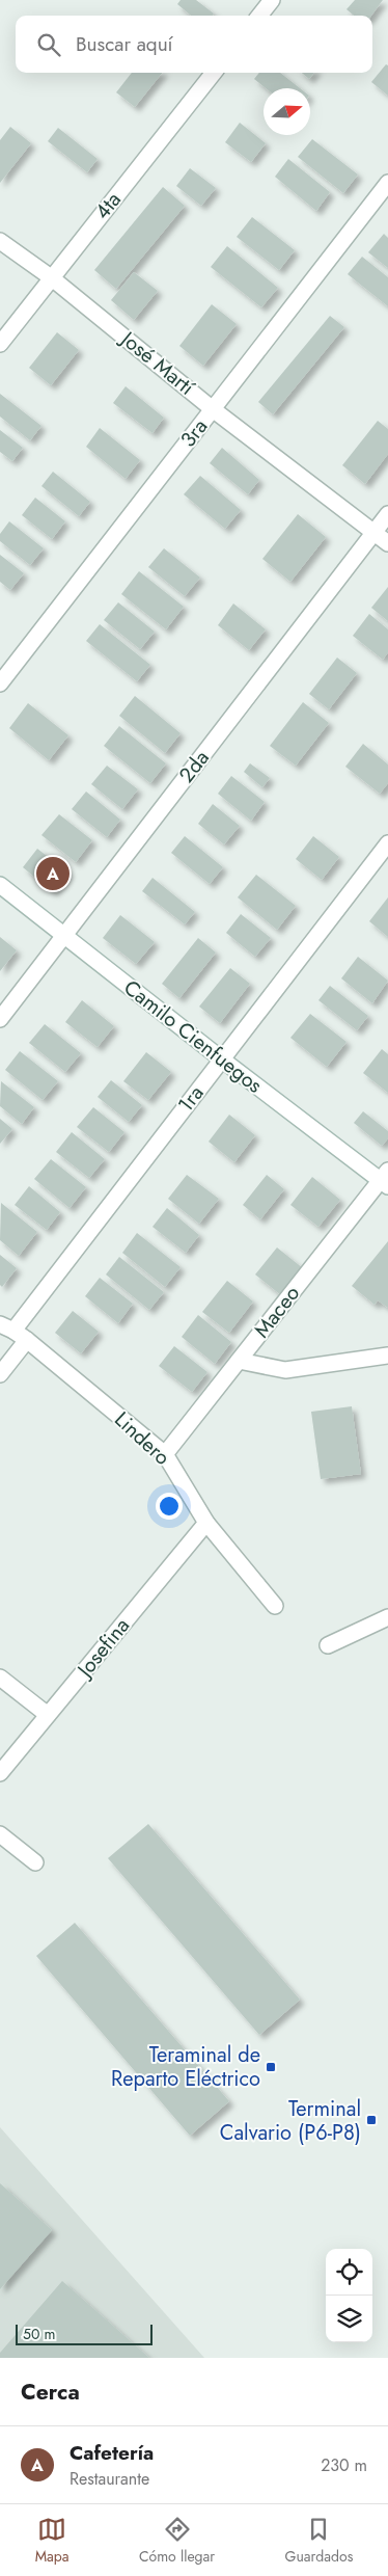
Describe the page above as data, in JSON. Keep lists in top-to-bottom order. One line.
{"streets":{"street":["4ta","José Martí","3ra","2da","Camilo Cienfuegos","1ra","Maceo","Lindero","Josefina"]},"crossings":[["4ta","José Martí"],["José Martí","3ra"],["José Martí","2da"],["2da","Camilo Cienfuegos"],["Camilo Cienfuegos","1ra"],["Camilo Cienfuegos","Maceo"],["1ra","Lindero"],["Maceo","Lindero"],["Lindero","Josefina"]],"places":{"transit":["Teraminal de Reparto Eléctrico","Terminal Calvario (P6-P8)"]},"scale_bar":"50 m","north":"right","page":{"search":"Buscar aquí","pins":"A","scale":"50 m","heading":"Cerca","list":[{"mark":"A","name":"Cafetería","note":"Restaurante","value":"230 m"}],"nav":["Mapa","Cómo llegar","Guardados"]}}
